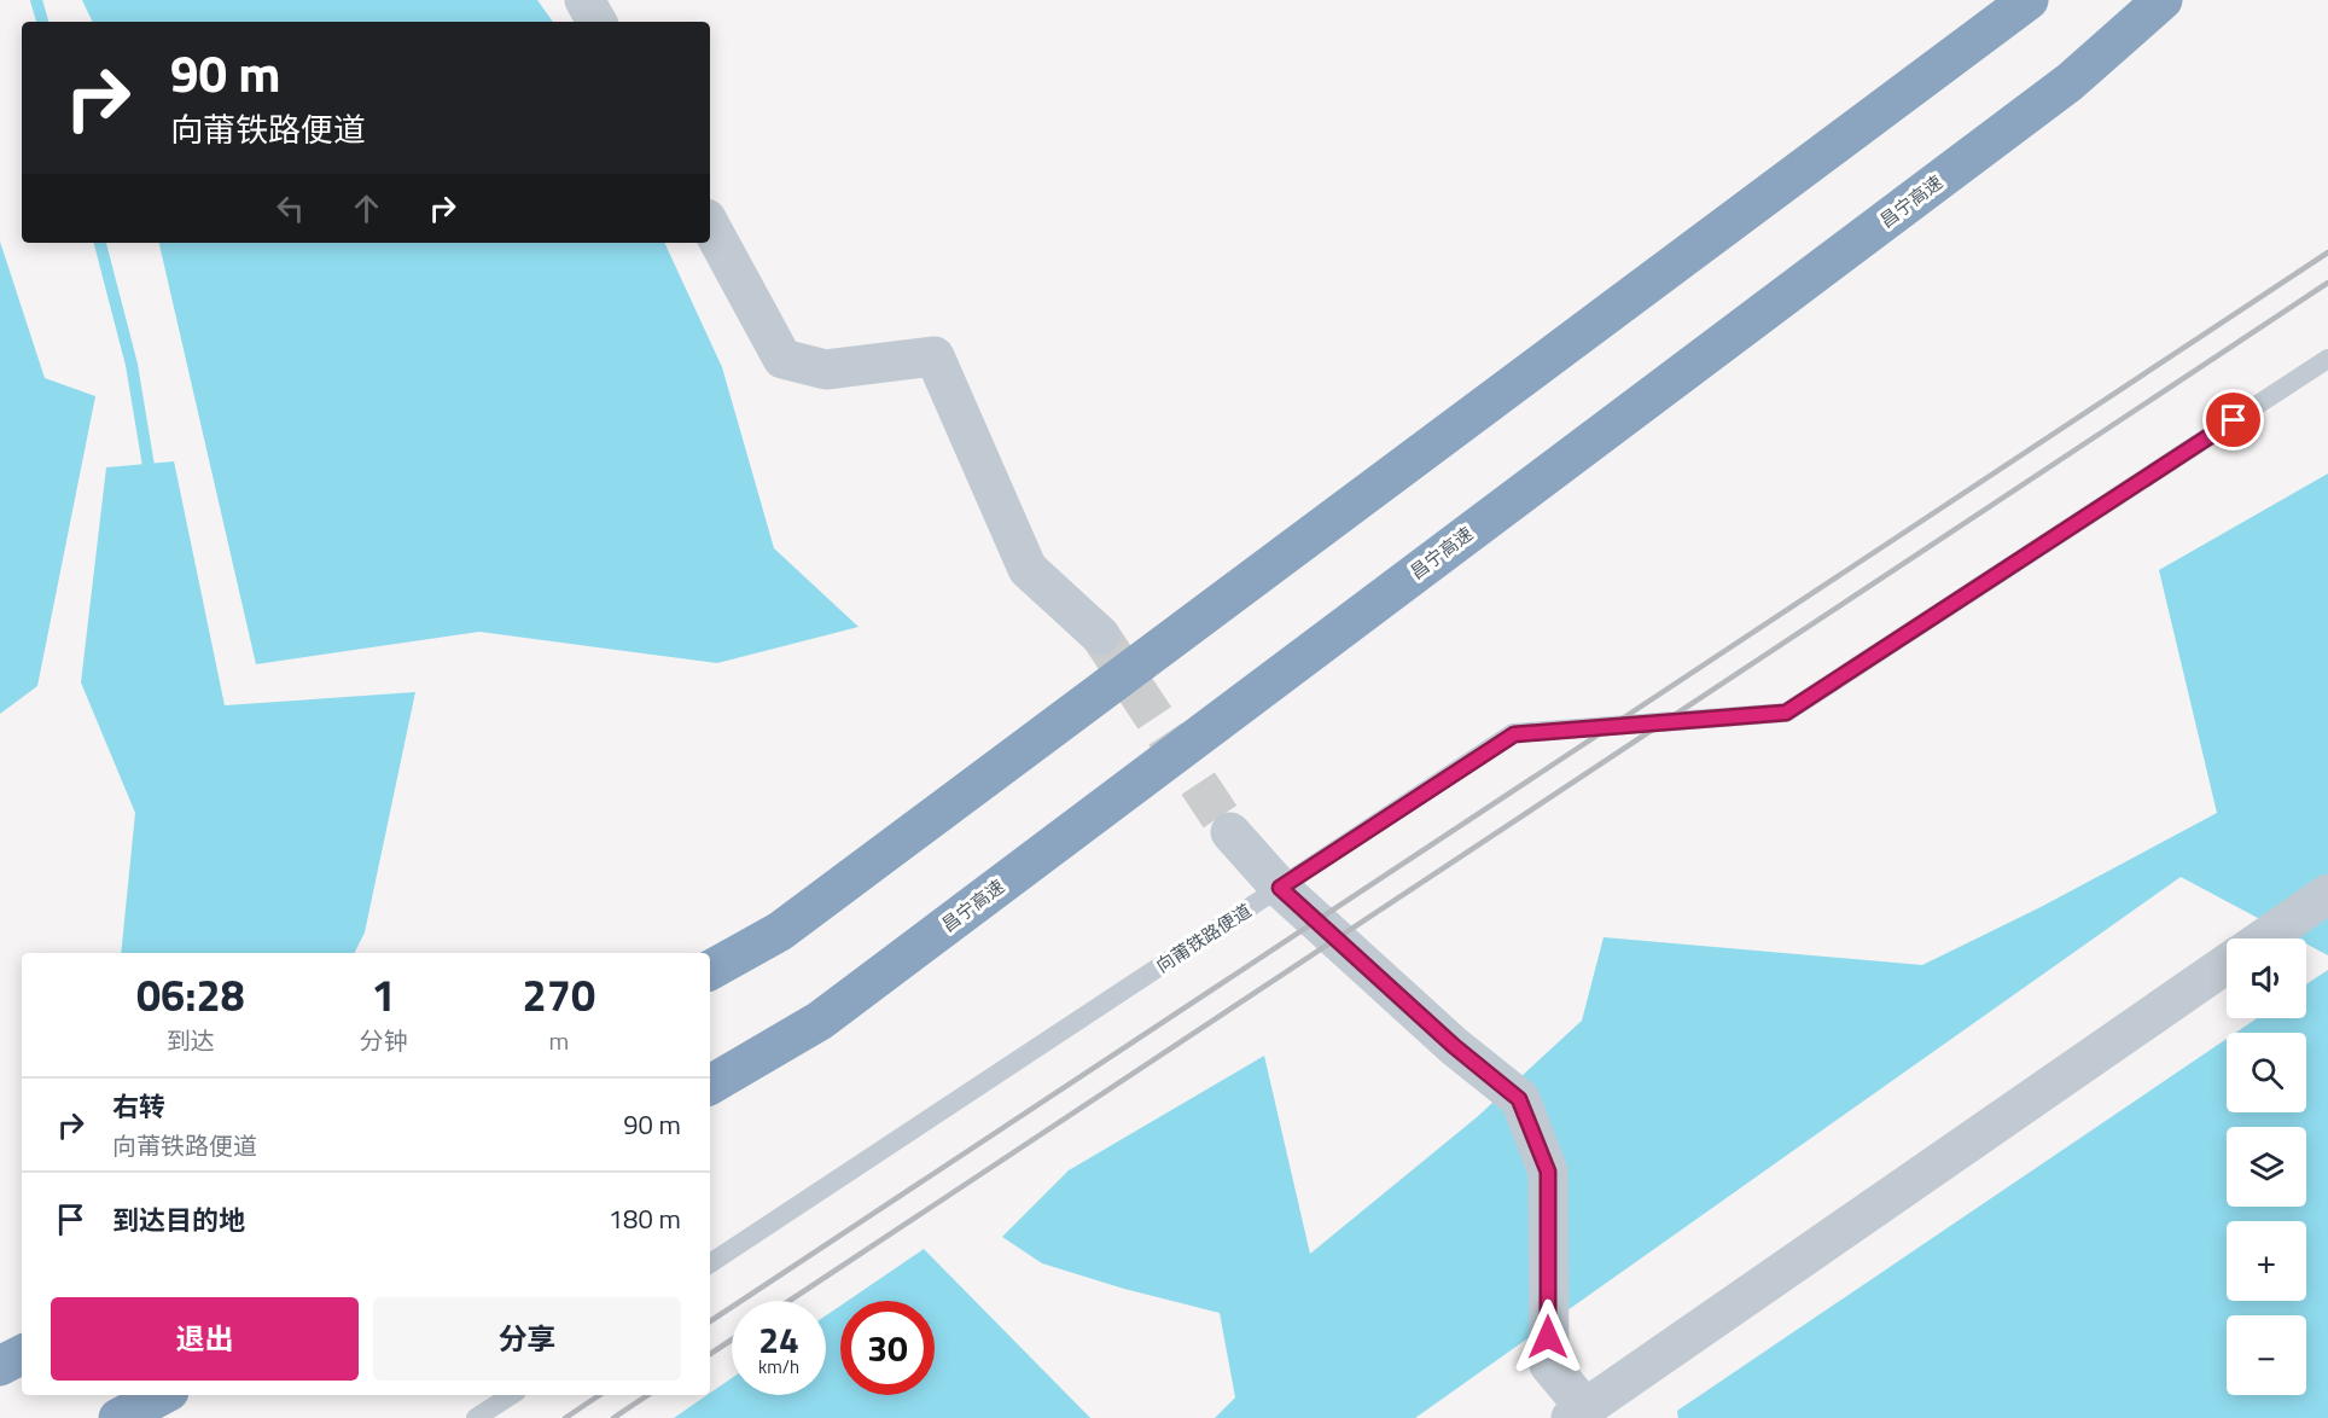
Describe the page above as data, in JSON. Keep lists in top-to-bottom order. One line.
{"streets":{"highway":["昌宁高速"],"lane":["向莆铁路便道"]},"page":{"turn":["90 m","向莆铁路便道"],"map_buttons":["+","−"],"eta":["06:28","到达","1","分钟","270","m"],"list":[{"name":"右转","note":"向莆铁路便道","value":"90 m"},{"name":"到达目的地","value":"180 m"}],"buttons":["退出","分享"],"speed":"24 km/h","limit":"30"}}
